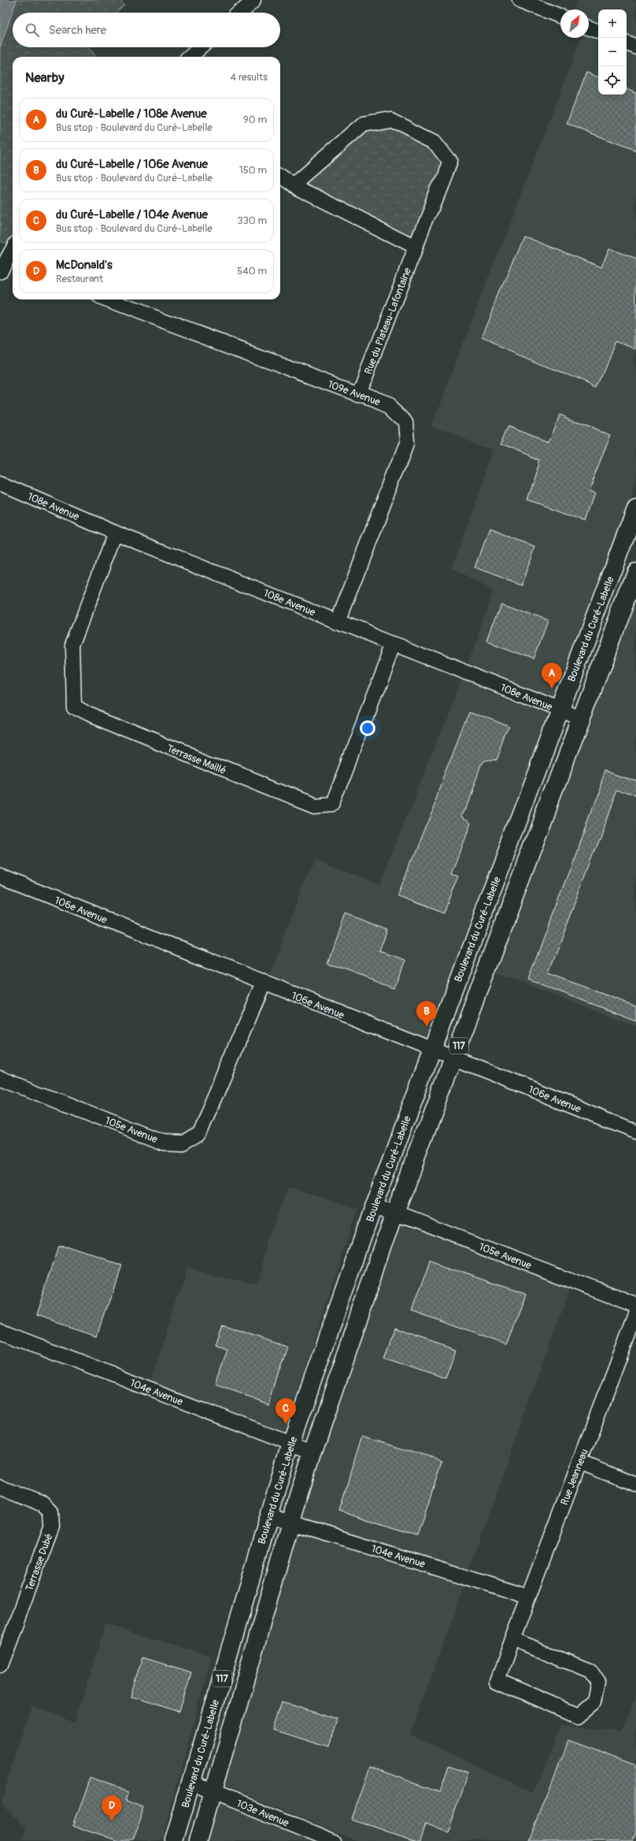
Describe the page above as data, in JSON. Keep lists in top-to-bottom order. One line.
{"streets":{"main road":["Boulevard du Curé-Labelle","117"],"street":["Rue du Plateau-Lafontaine","109e Avenue","108e Avenue","Terrasse Maillé","106e Avenue","105e Avenue","104e Avenue","Rue Jeanneau","Terrasse Dubé","103e Avenue"]},"crossings":[["Rue du Plateau-Lafontaine","109e Avenue"],["109e Avenue","108e Avenue"],["108e Avenue","Boulevard du Curé-Labelle"],["108e Avenue","Terrasse Maillé"],["108e Avenue","117"],["Boulevard du Curé-Labelle","106e Avenue"],["Boulevard du Curé-Labelle","105e Avenue"],["Boulevard du Curé-Labelle","104e Avenue"],["Boulevard du Curé-Labelle","103e Avenue"],["106e Avenue","117"],["106e Avenue","105e Avenue"],["117","105e Avenue"],["117","104e Avenue"],["117","103e Avenue"],["104e Avenue","Rue Jeanneau"]],"north":"top right","page":{"map_buttons":["+","−"],"search":"Search here","heading":["Nearby","4 results"],"list":[{"mark":"A","name":"du Curé-Labelle / 108e Avenue","note":"Bus stop · Boulevard du Curé-Labelle","value":"90 m"},{"mark":"B","name":"du Curé-Labelle / 106e Avenue","note":"Bus stop · Boulevard du Curé-Labelle","value":"150 m"},{"mark":"C","name":"du Curé-Labelle / 104e Avenue","note":"Bus stop · Boulevard du Curé-Labelle","value":"330 m"},{"mark":"D","name":"McDonald's","note":"Restaurant","value":"540 m"}],"pins":["A","B","C","D"]}}
